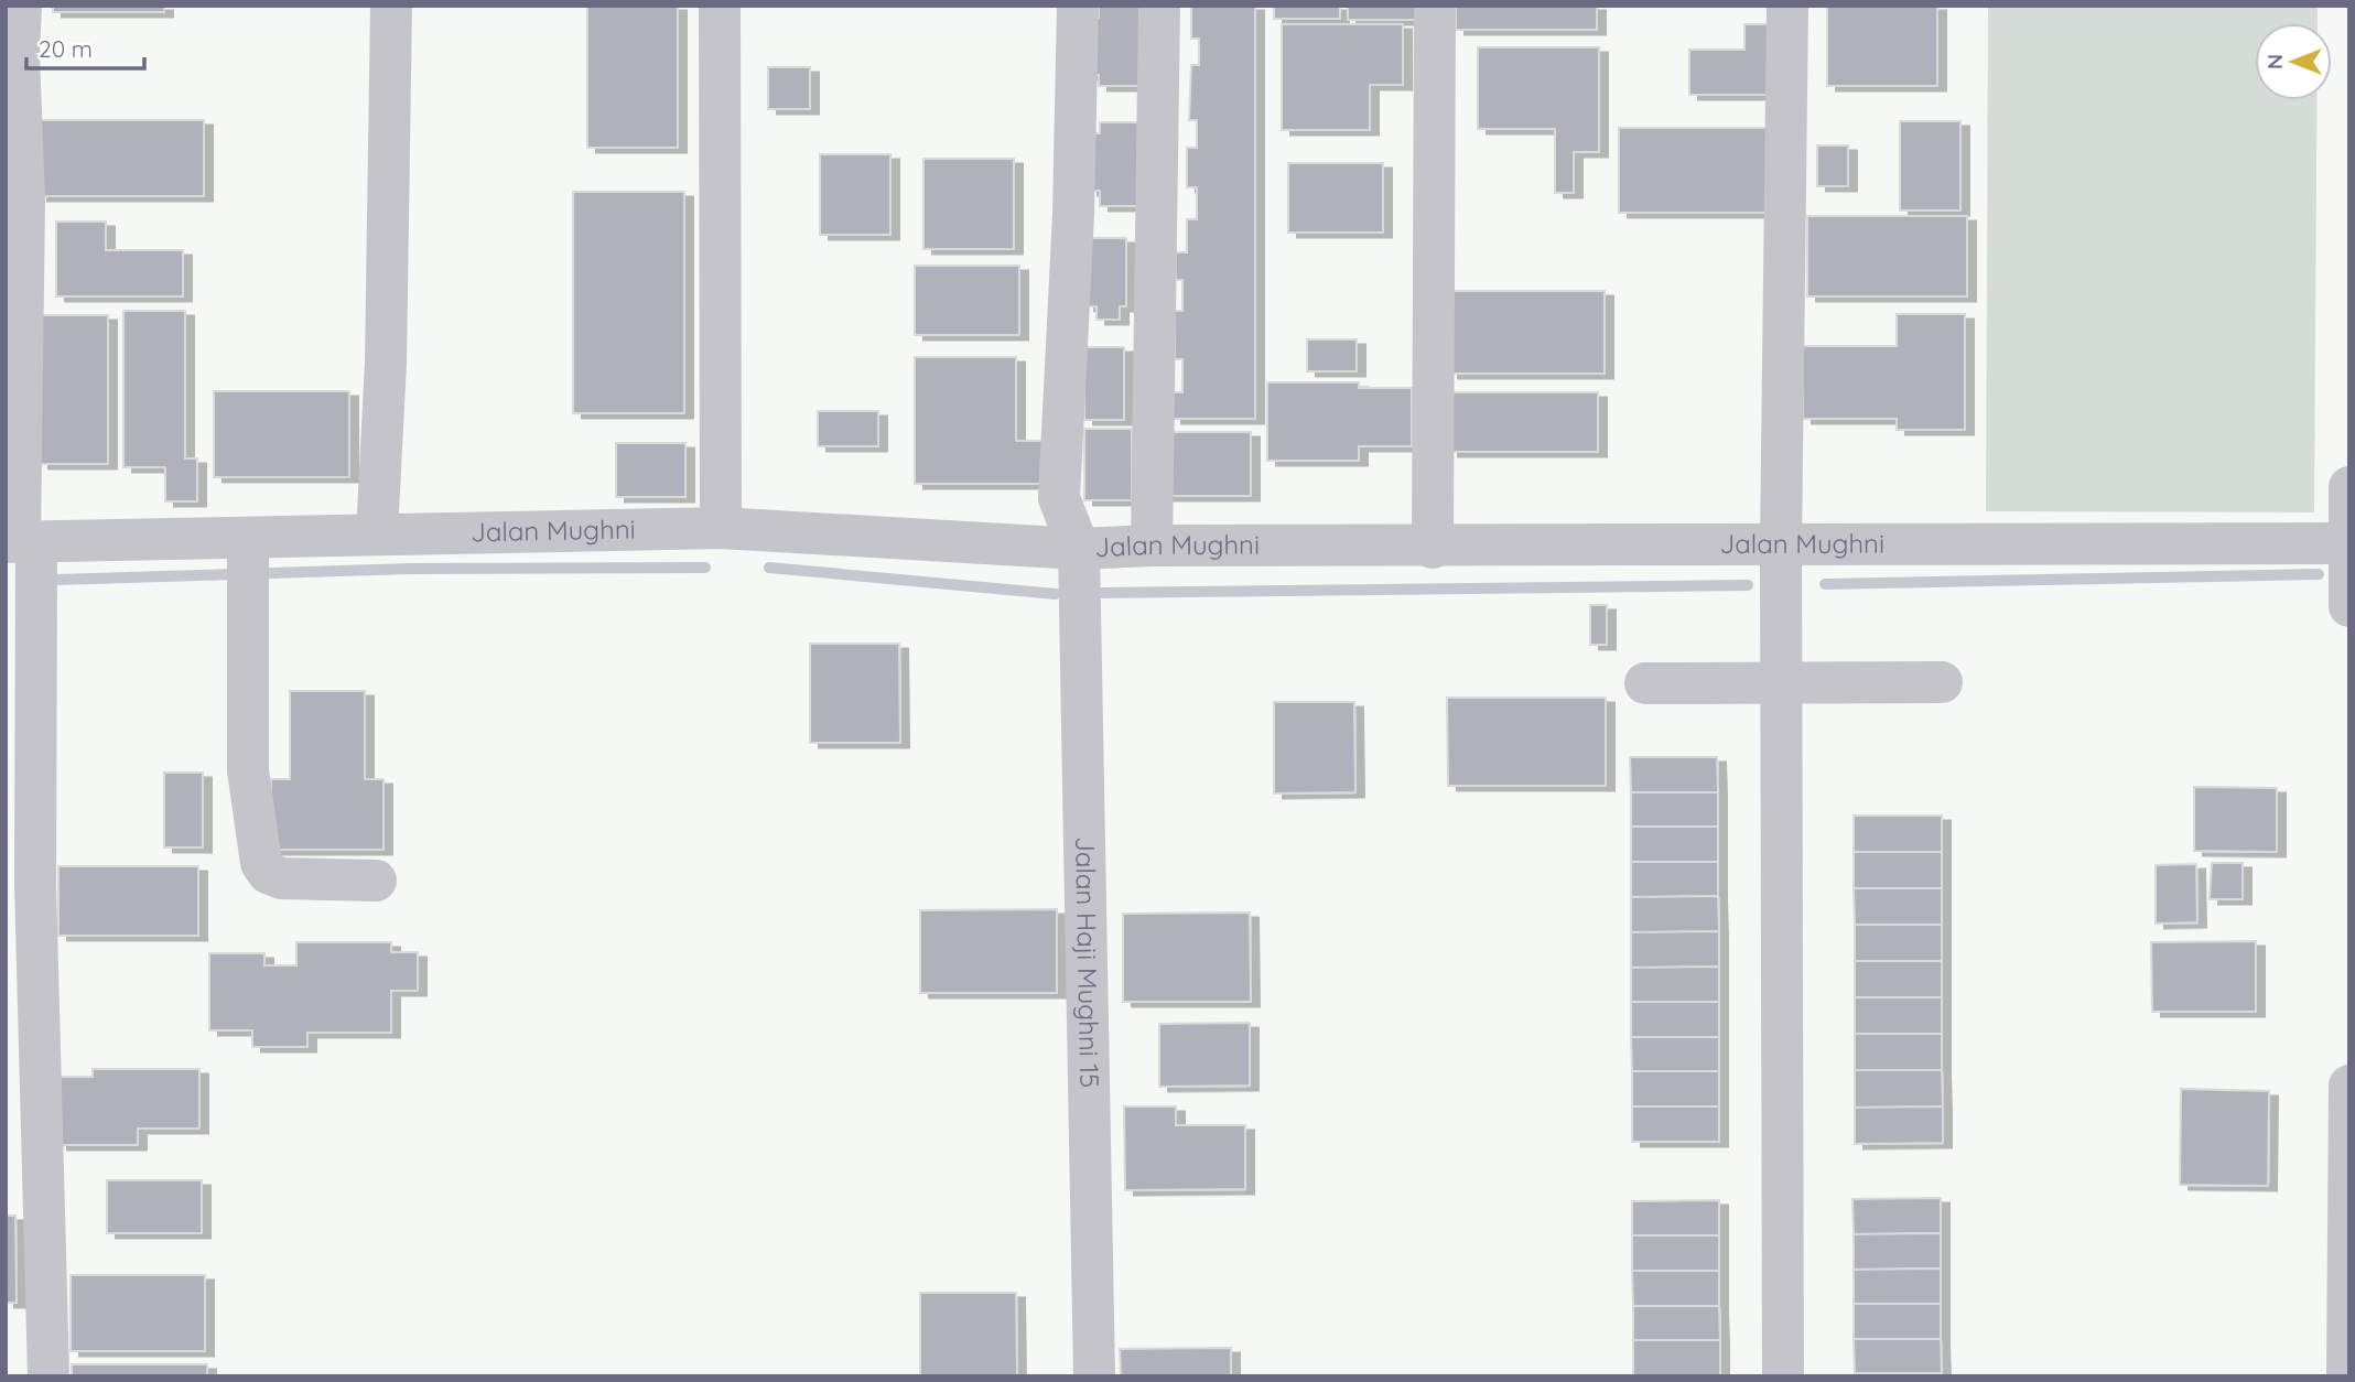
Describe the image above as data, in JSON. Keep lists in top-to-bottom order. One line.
{"streets":{"street":["Jalan Mughni","Jalan Haji Mughni 15"]},"crossings":[["Jalan Mughni","Jalan Haji Mughni 15"]],"scale_bar":"20 m","north":"left"}
